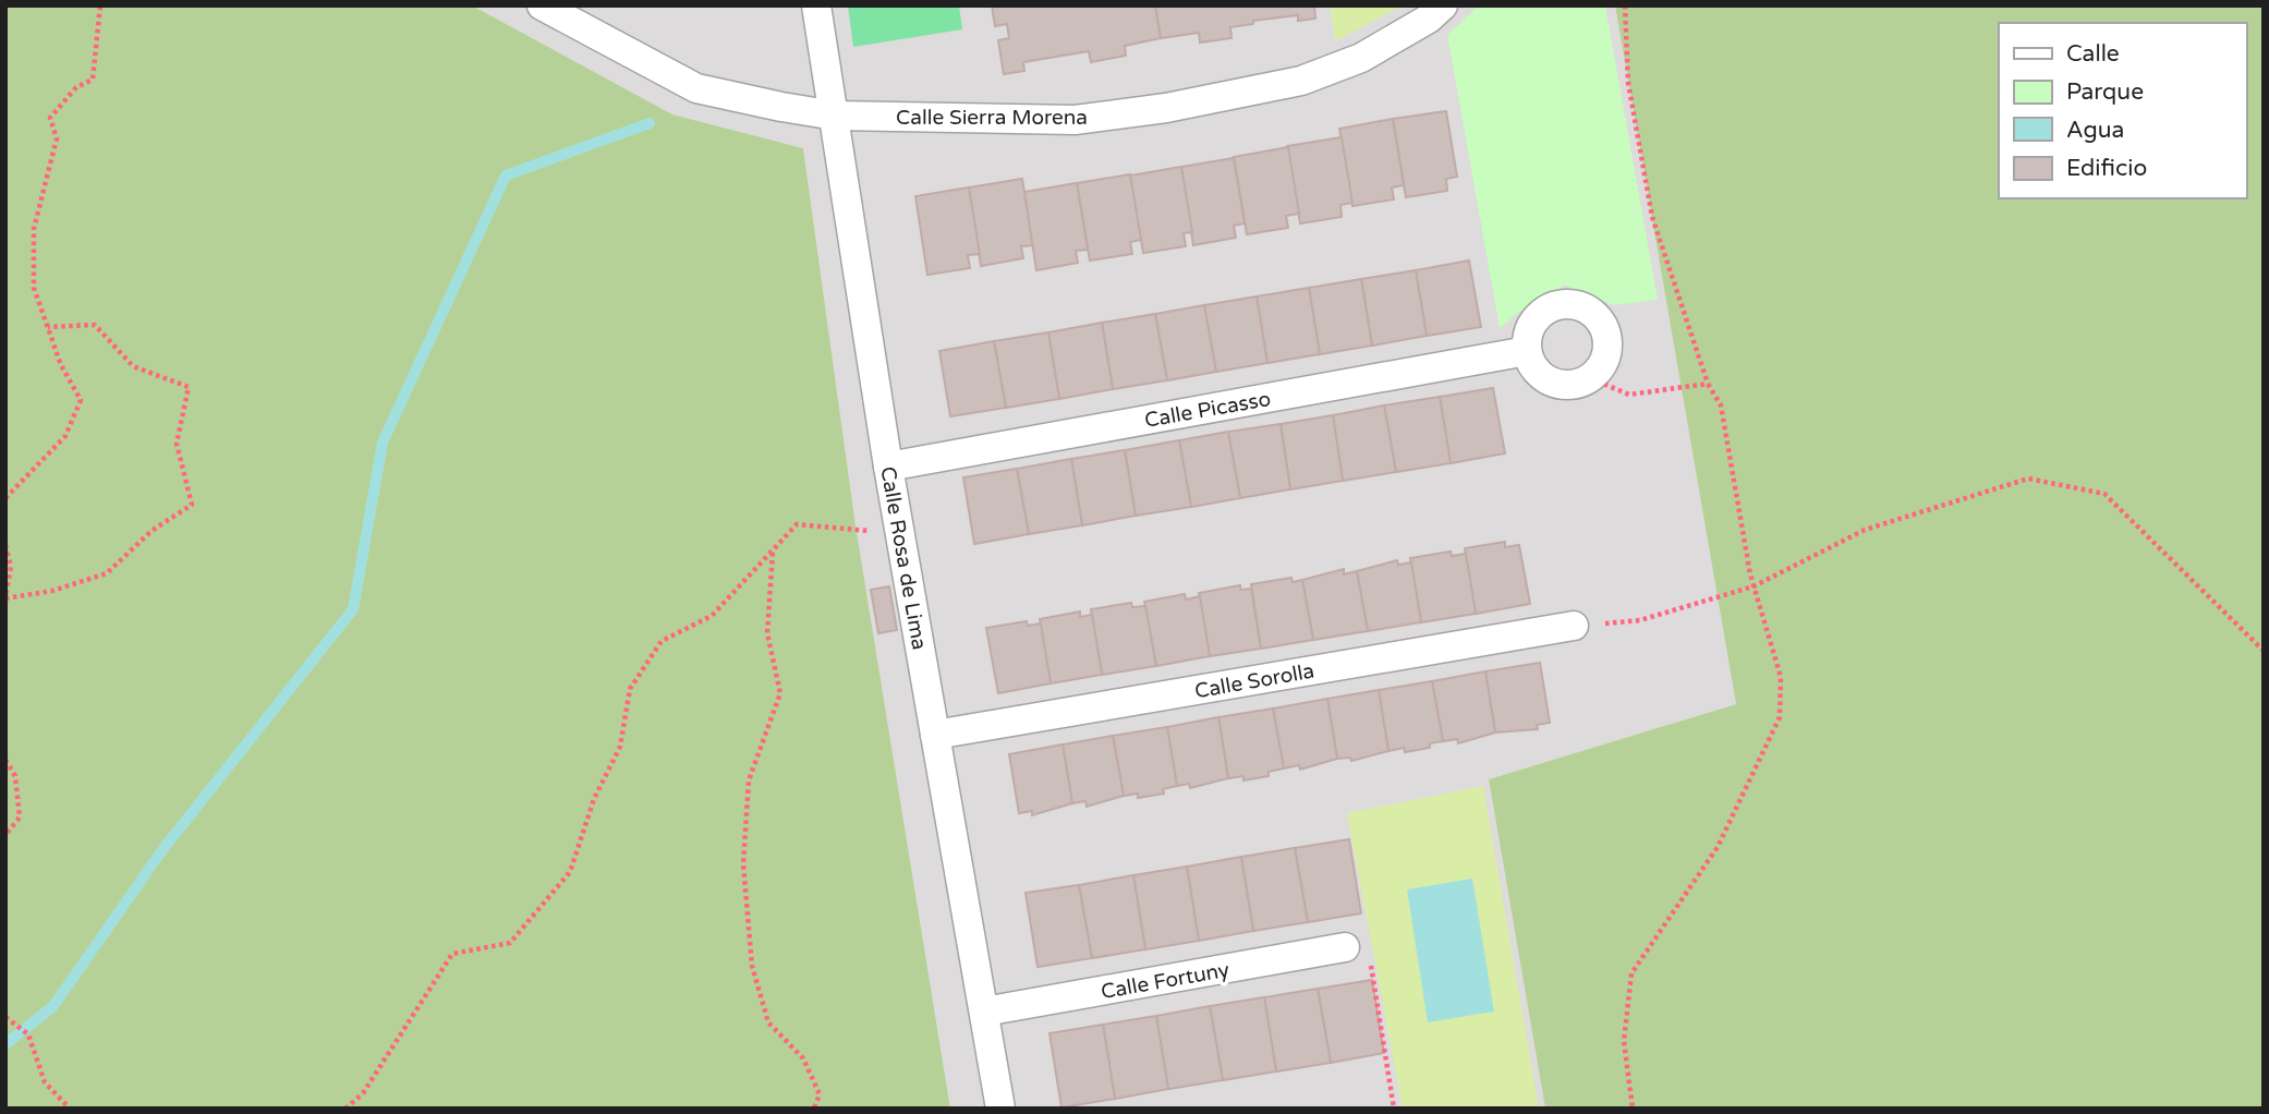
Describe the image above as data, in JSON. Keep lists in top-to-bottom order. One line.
{"streets":{"street":["Calle Sierra Morena","Calle Picasso","Calle Rosa de Lima","Calle Sorolla","Calle Fortuny"]},"crossings":[["Calle Sierra Morena","Calle Rosa de Lima"],["Calle Picasso","Calle Rosa de Lima"],["Calle Rosa de Lima","Calle Sorolla"],["Calle Rosa de Lima","Calle Fortuny"]],"legend":["Calle","Parque","Agua","Edificio"]}
